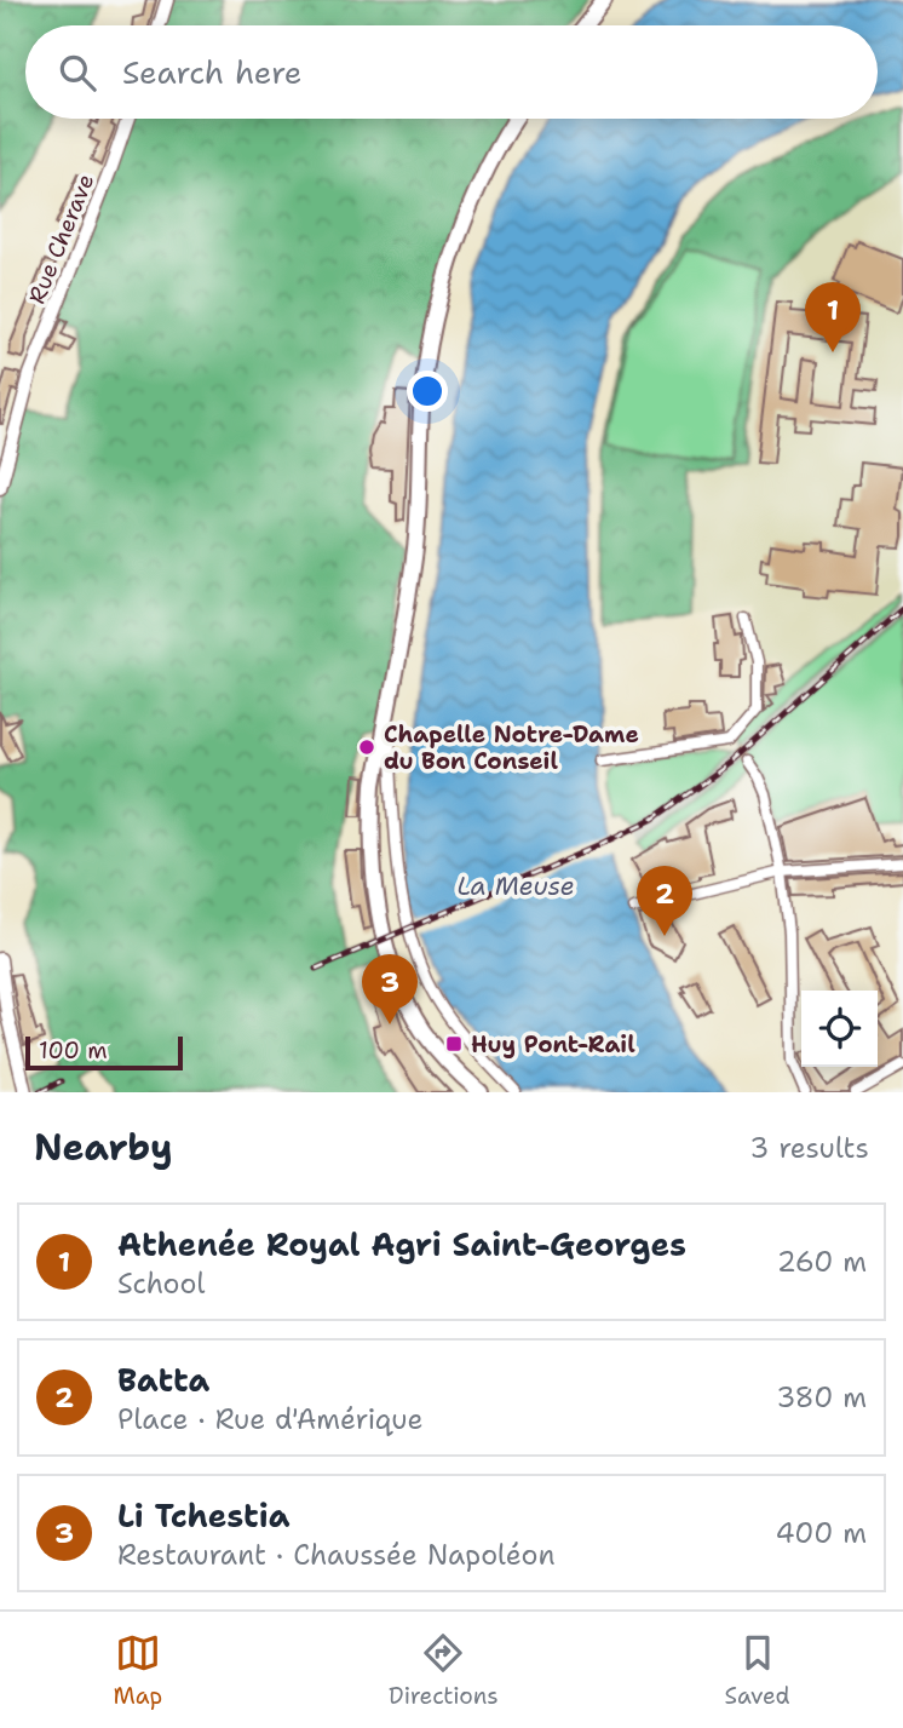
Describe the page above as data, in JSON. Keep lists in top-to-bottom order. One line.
{"streets":{"street":["Rue Cherave"]},"water":["La Meuse"],"places":{"other":["Chapelle Notre-Dame du Bon Conseil"],"transit":["Huy Pont-Rail"]},"scale_bar":"100 m","page":{"search":"Search here","pins":["1","2","3"],"scale":"100 m","heading":["Nearby","3 results"],"list":[{"mark":"1","name":"Athenée Royal Agri Saint-Georges","note":"School","value":"260 m"},{"mark":"2","name":"Batta","note":"Place · Rue d'Amérique","value":"380 m"},{"mark":"3","name":"Li Tchestia","note":"Restaurant · Chaussée Napoléon","value":"400 m"}],"nav":["Map","Directions","Saved"]}}
